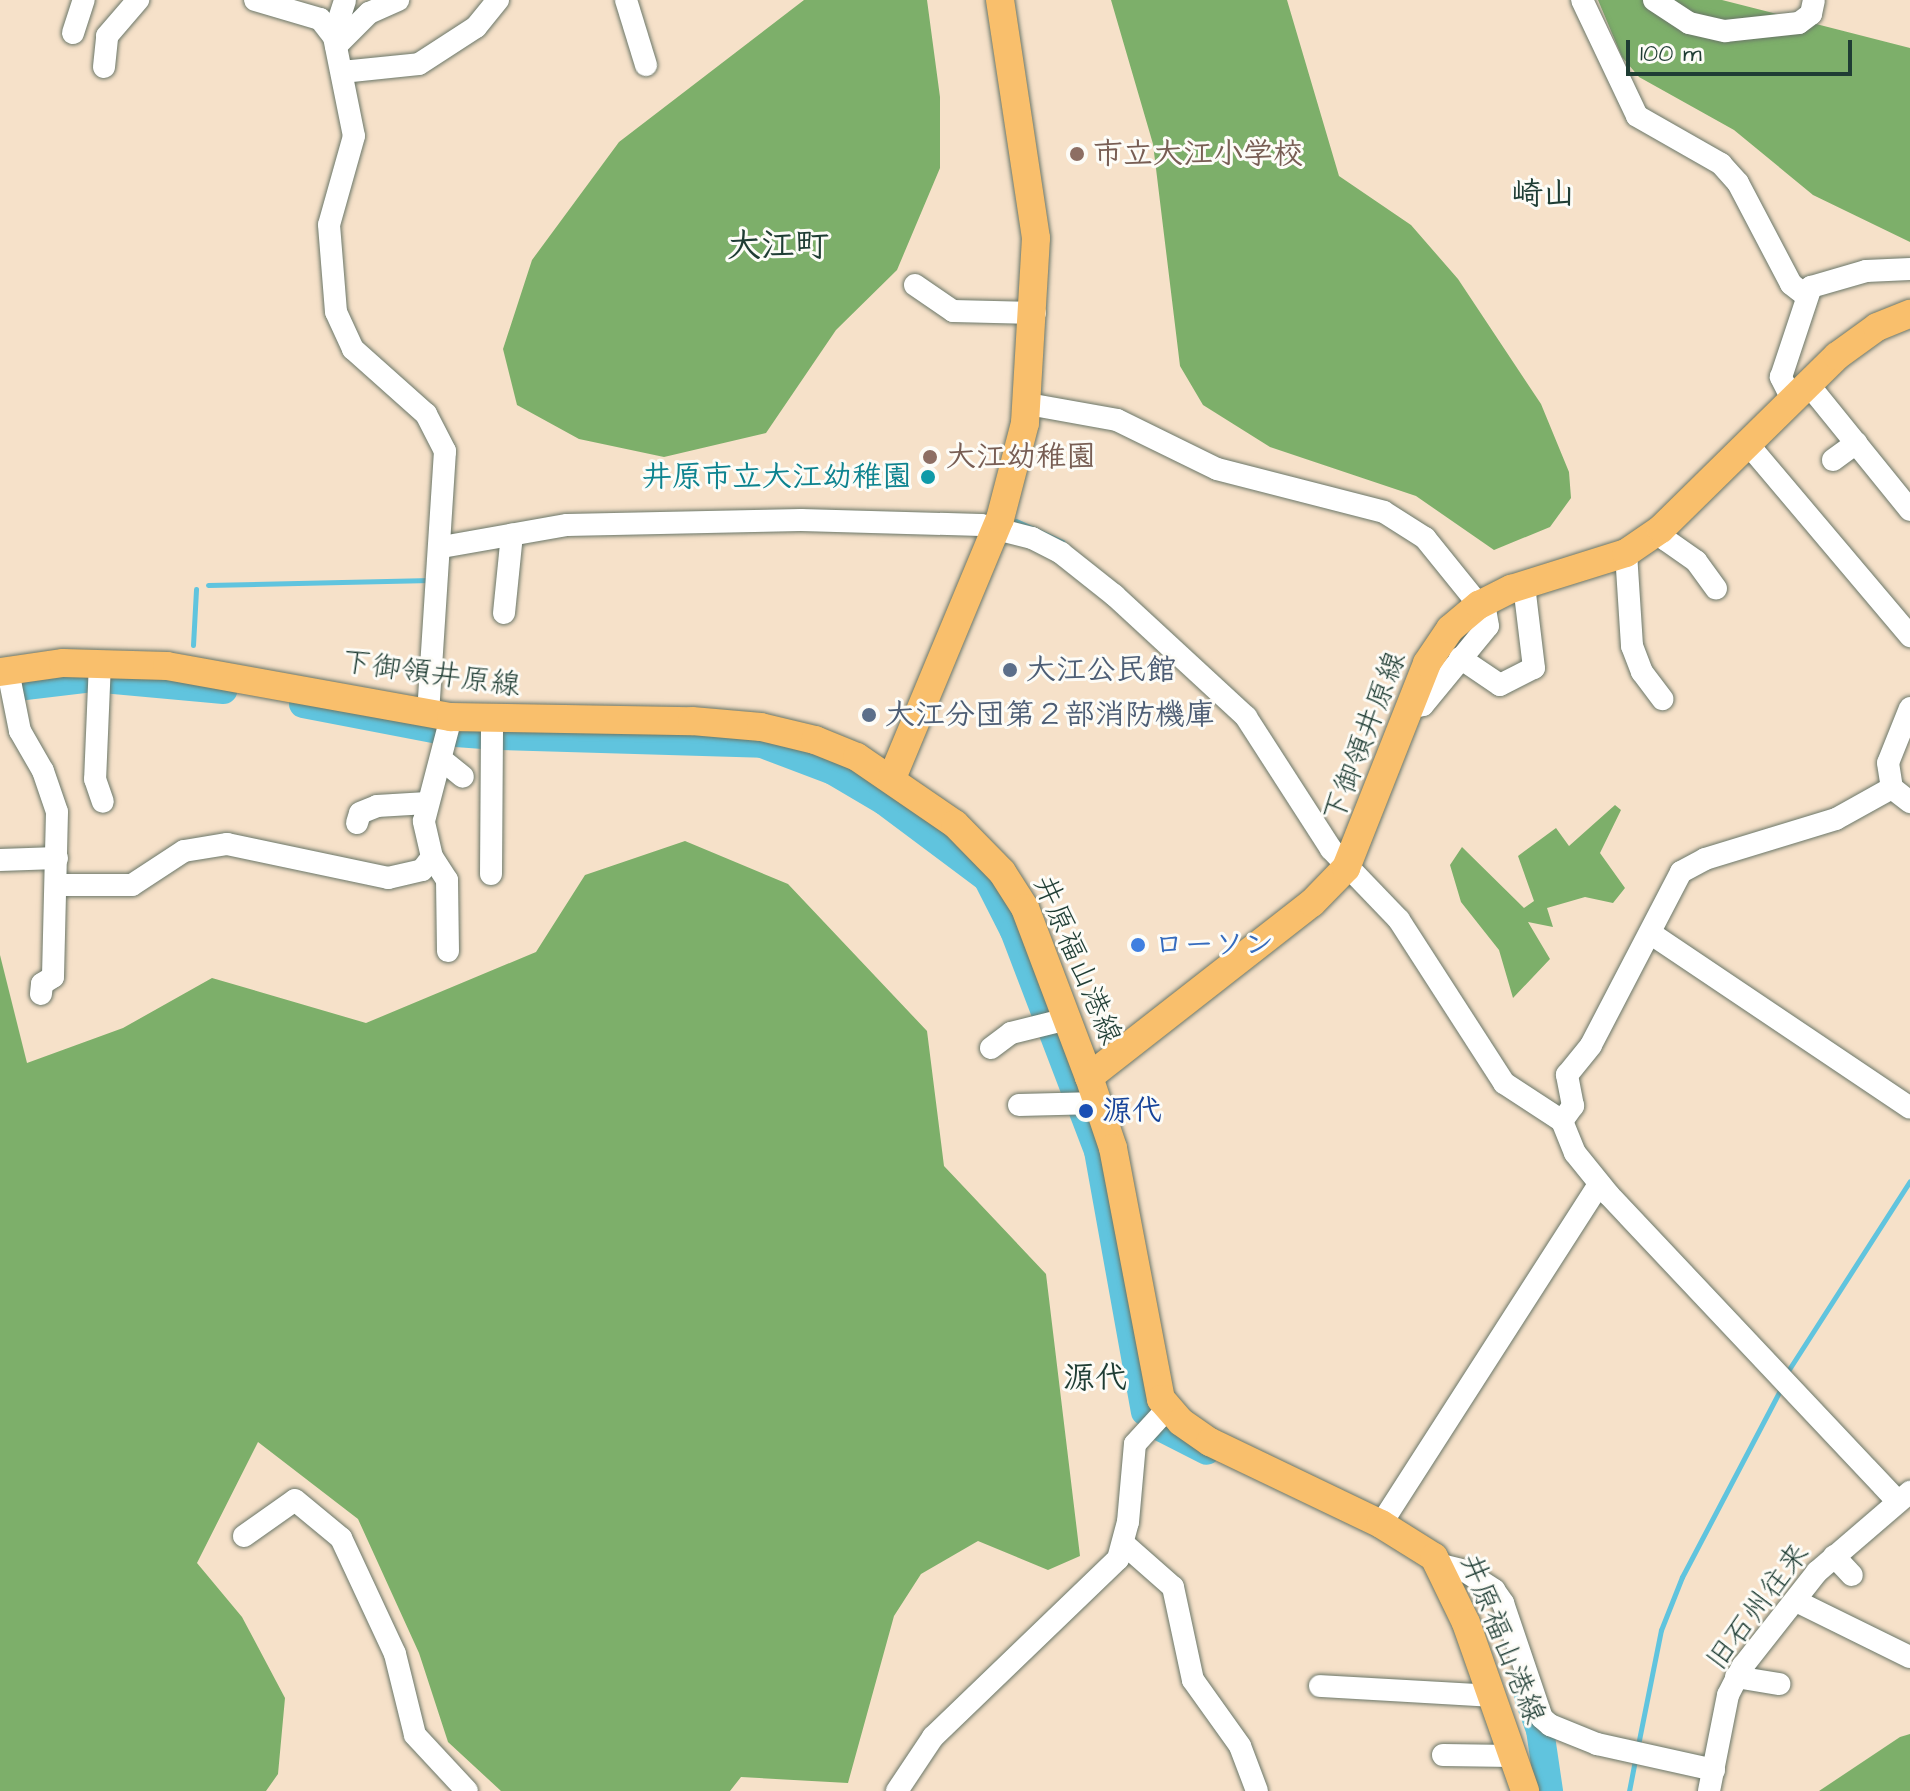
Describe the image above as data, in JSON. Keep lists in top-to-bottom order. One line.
{"streets":{"main road":["下御領井原線","井原福山港線"],"street":["旧石州往来"]},"crossings":[["下御領井原線","井原福山港線"]],"districts":["崎山","大江町","源代"],"places":["市立大江小学校","大江幼稚園","井原市立大江幼稚園","大江公民館","大江分団第２部消防機庫","ローソン","源代"],"scale_bar":"100 m"}
